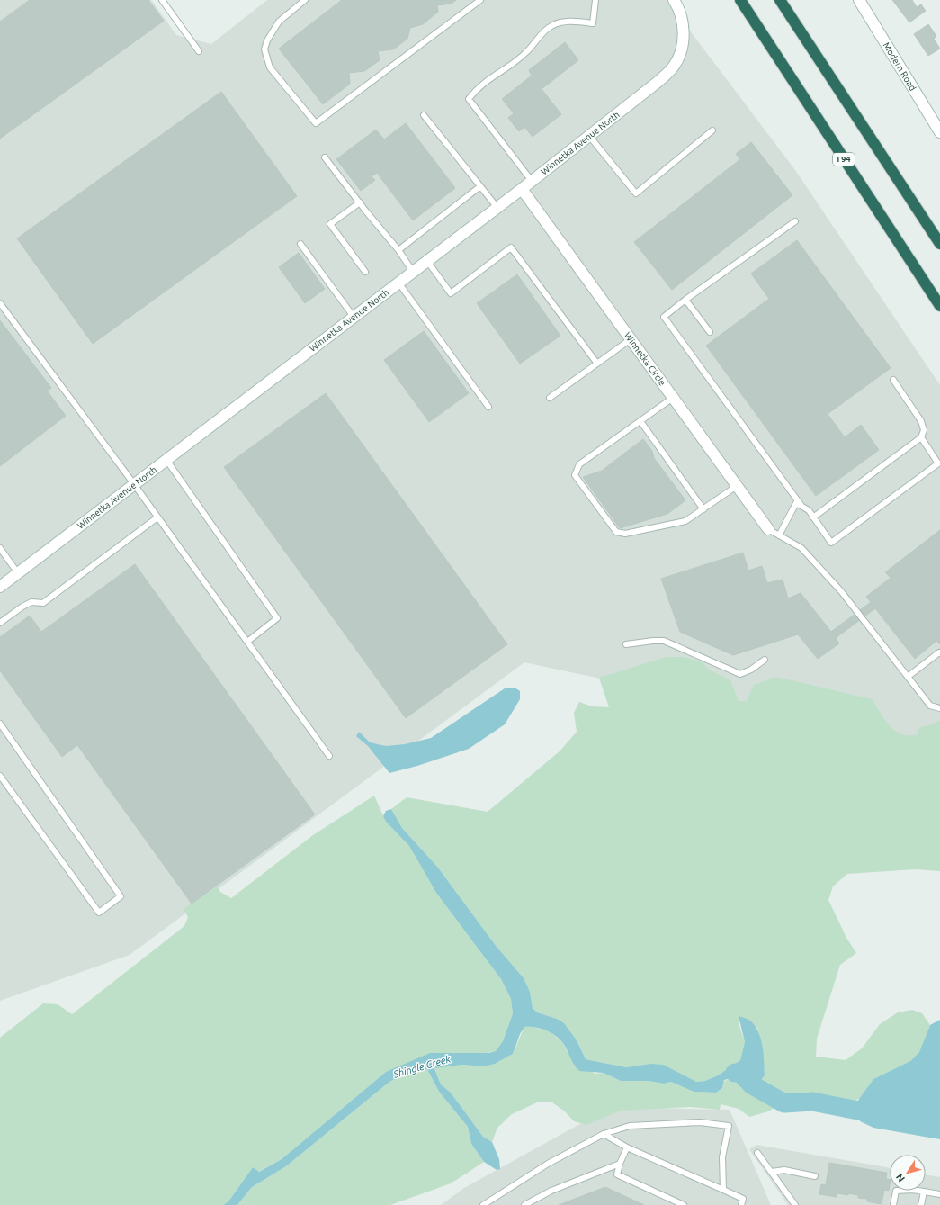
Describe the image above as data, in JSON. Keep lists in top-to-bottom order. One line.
{"streets":{"highway":["I 94"],"street":["Modern Road","Winnetka Avenue North","Winnetka Circle"]},"crossings":[["Winnetka Avenue North","Winnetka Circle"]],"water":["Shingle Creek"],"north":"bottom left"}
